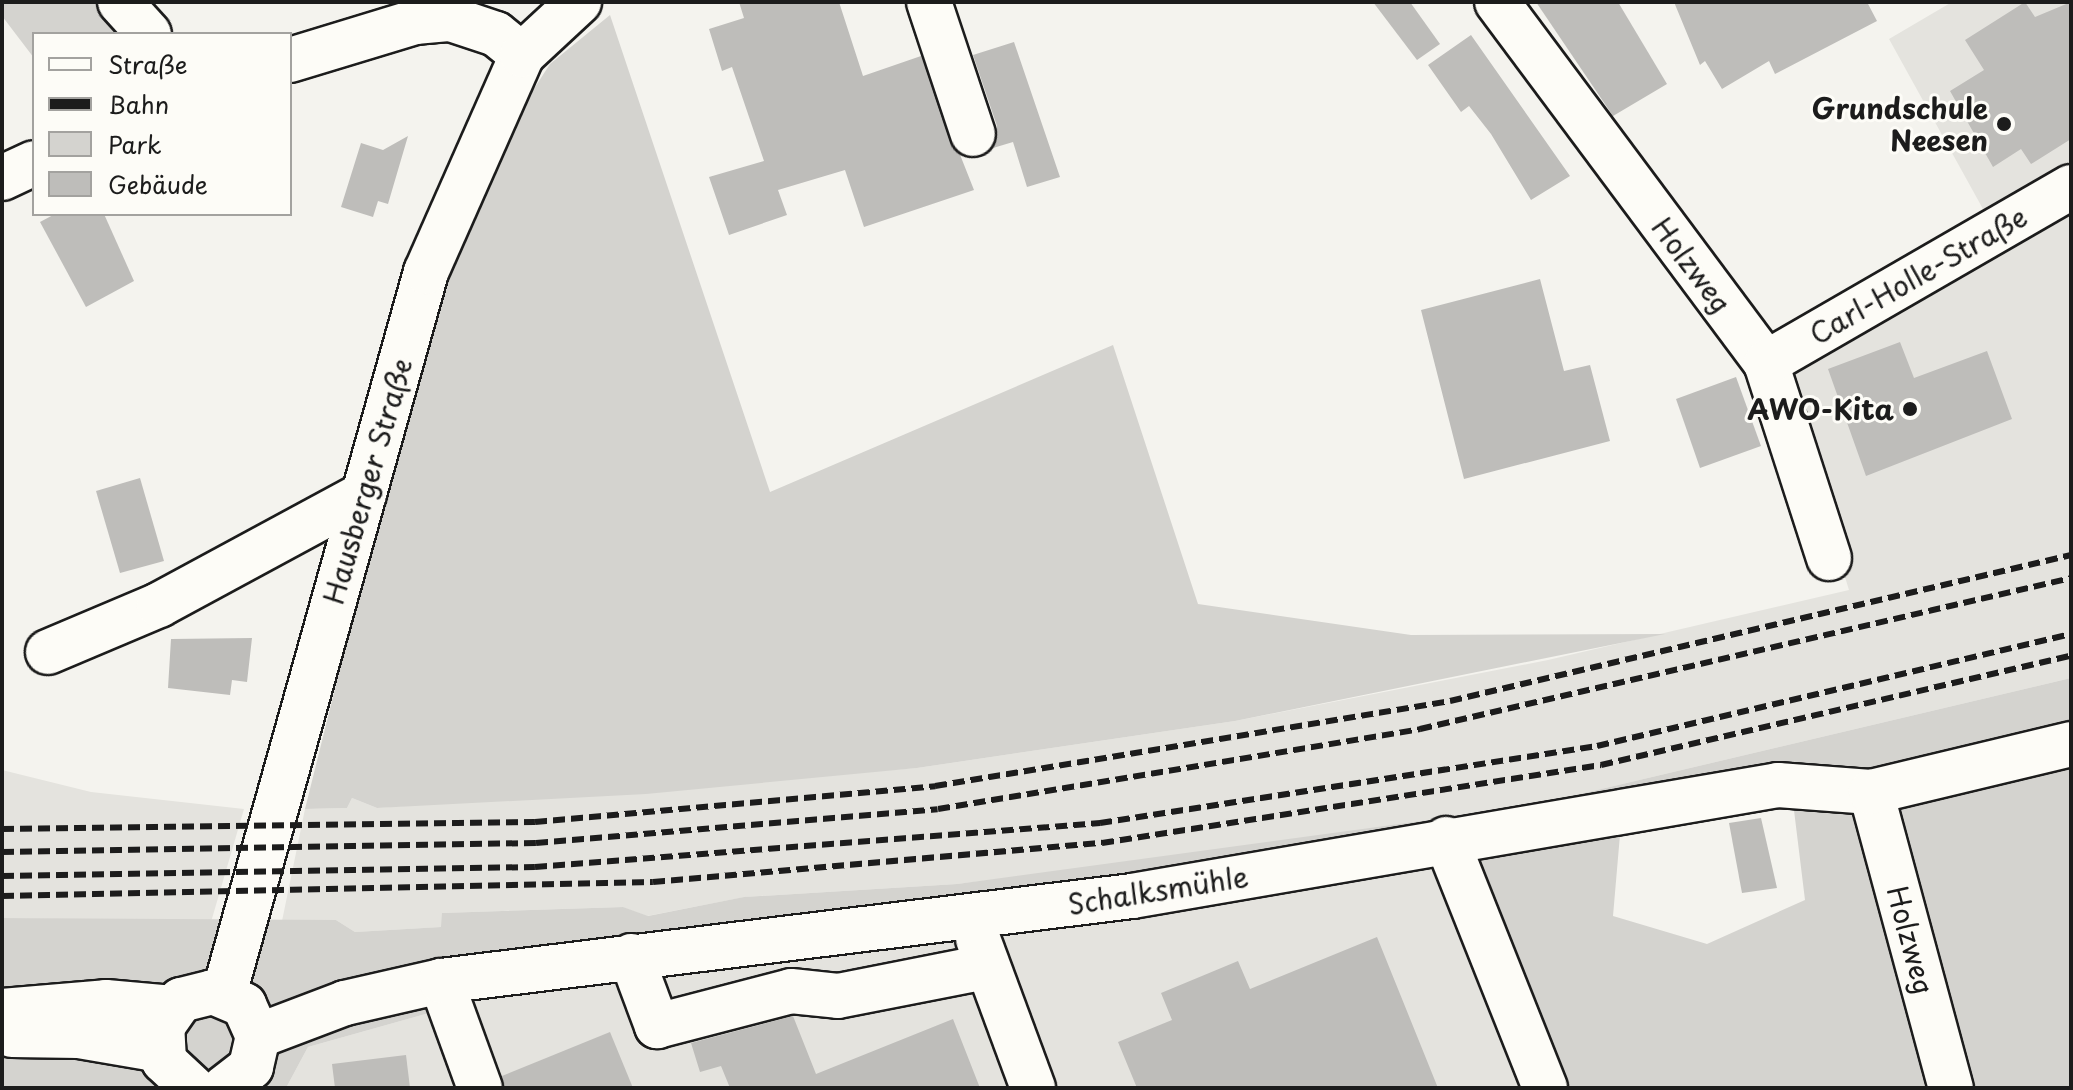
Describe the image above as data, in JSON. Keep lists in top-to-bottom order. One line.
{"streets":{"street":["Holzweg","Carl-Holle-Straße","Hausberger Straße","Schalksmühle"]},"crossings":[["Holzweg","Carl-Holle-Straße"],["Holzweg","Schalksmühle"]],"places":["Grundschule Neesen","AWO-Kita"],"legend":["Straße","Bahn","Park","Gebäude"]}
